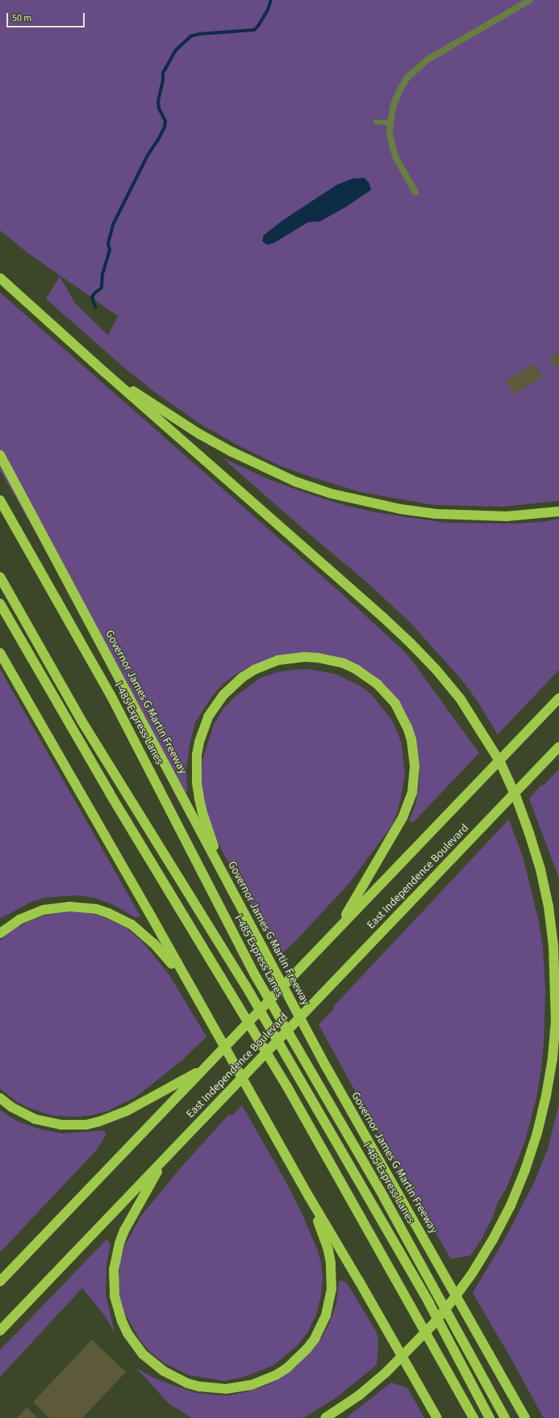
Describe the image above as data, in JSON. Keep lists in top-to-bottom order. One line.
{"streets":{"highway":["Governor James G Martin Freeway","I-485 Express Lanes","East Independence Boulevard"]},"scale_bar":"50 m"}
